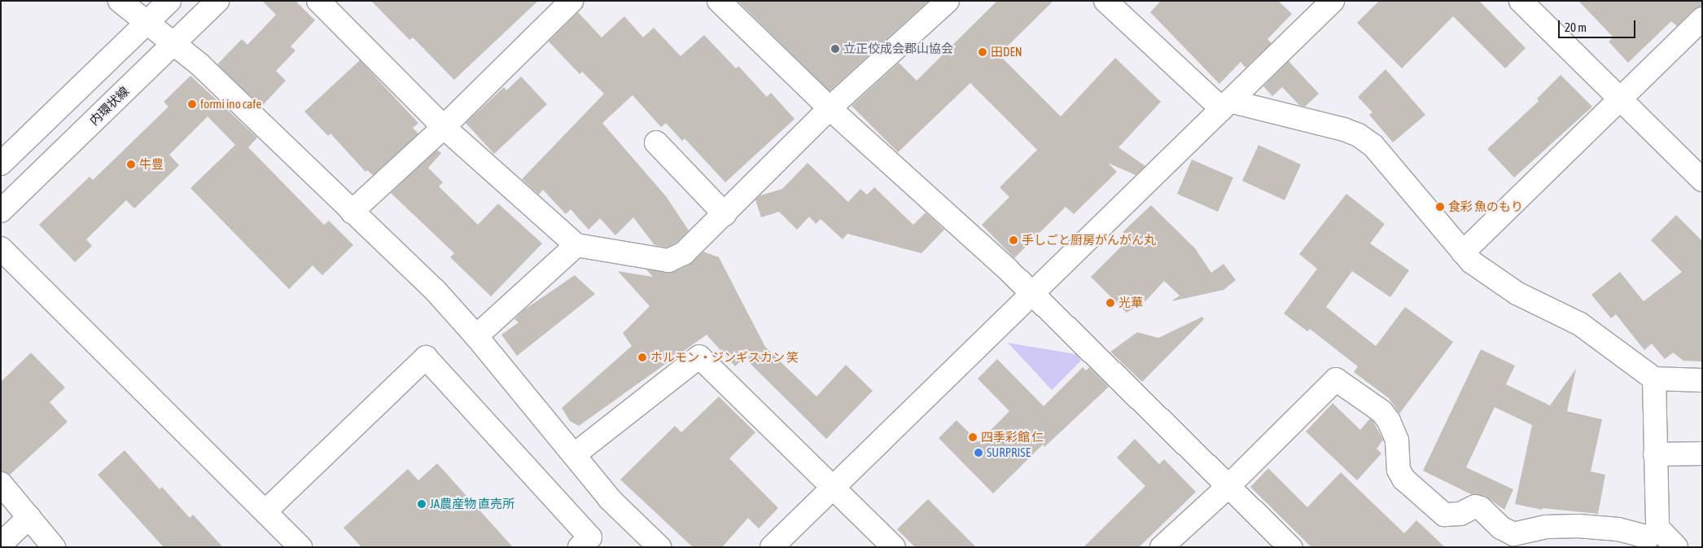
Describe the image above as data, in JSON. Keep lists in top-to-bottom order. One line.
{"streets":{"street":["内環状線"]},"places":["立正佼成会郡山協会","田DEN","formi ino cafe","牛豊","食彩 魚のもり","手しごと厨房がんがん丸","光華","ホルモン・ジンギスカン 笑","四季彩館 仁","SURPRISE","JA農産物 直売所"],"scale_bar":"20 m"}
